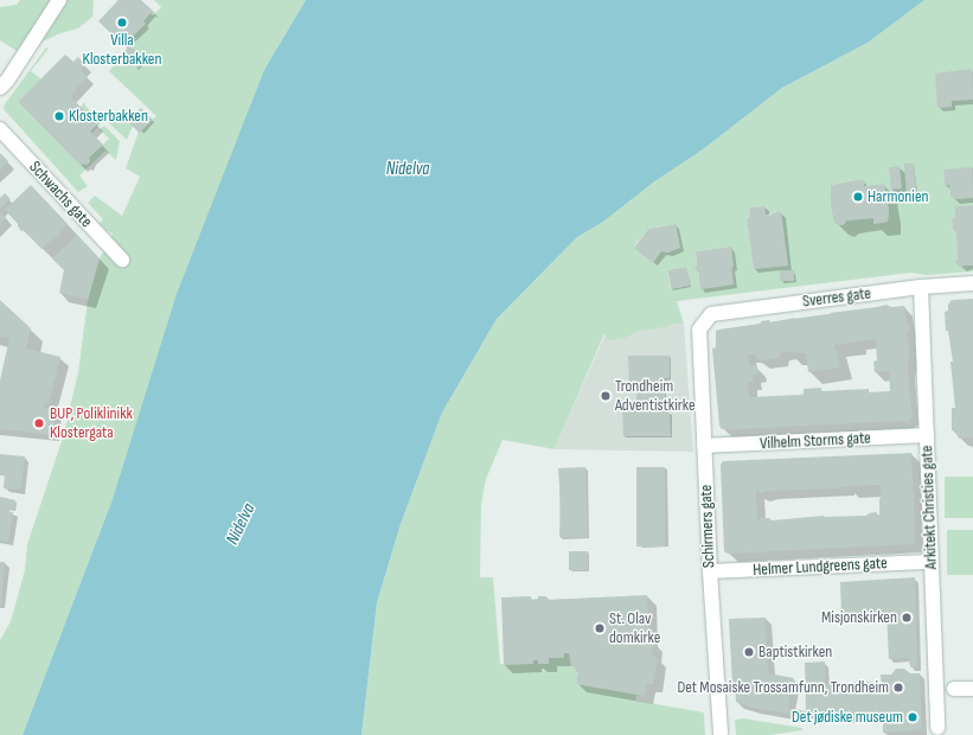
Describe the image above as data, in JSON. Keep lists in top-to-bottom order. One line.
{"streets":{"street":["Schwachs gate","Sverres gate","Vilhelm Storms gate","Arkitekt Christies gate","Schirmers gate","Helmer Lundgreens gate"]},"crossings":[["Sverres gate","Arkitekt Christies gate"],["Sverres gate","Schirmers gate"],["Vilhelm Storms gate","Arkitekt Christies gate"],["Vilhelm Storms gate","Schirmers gate"],["Arkitekt Christies gate","Helmer Lundgreens gate"],["Schirmers gate","Helmer Lundgreens gate"]],"water":["Nidelva"],"places":["Villa Klosterbakken","Klosterbakken","Harmonien","Trondheim Adventistkirke","BUP, Poliklinikk Klostergata","Misjonskirken","St. Olav domkirke","Baptistkirken","Det Mosaiske Trossamfunn, Trondheim","Det jødiske museum"]}
